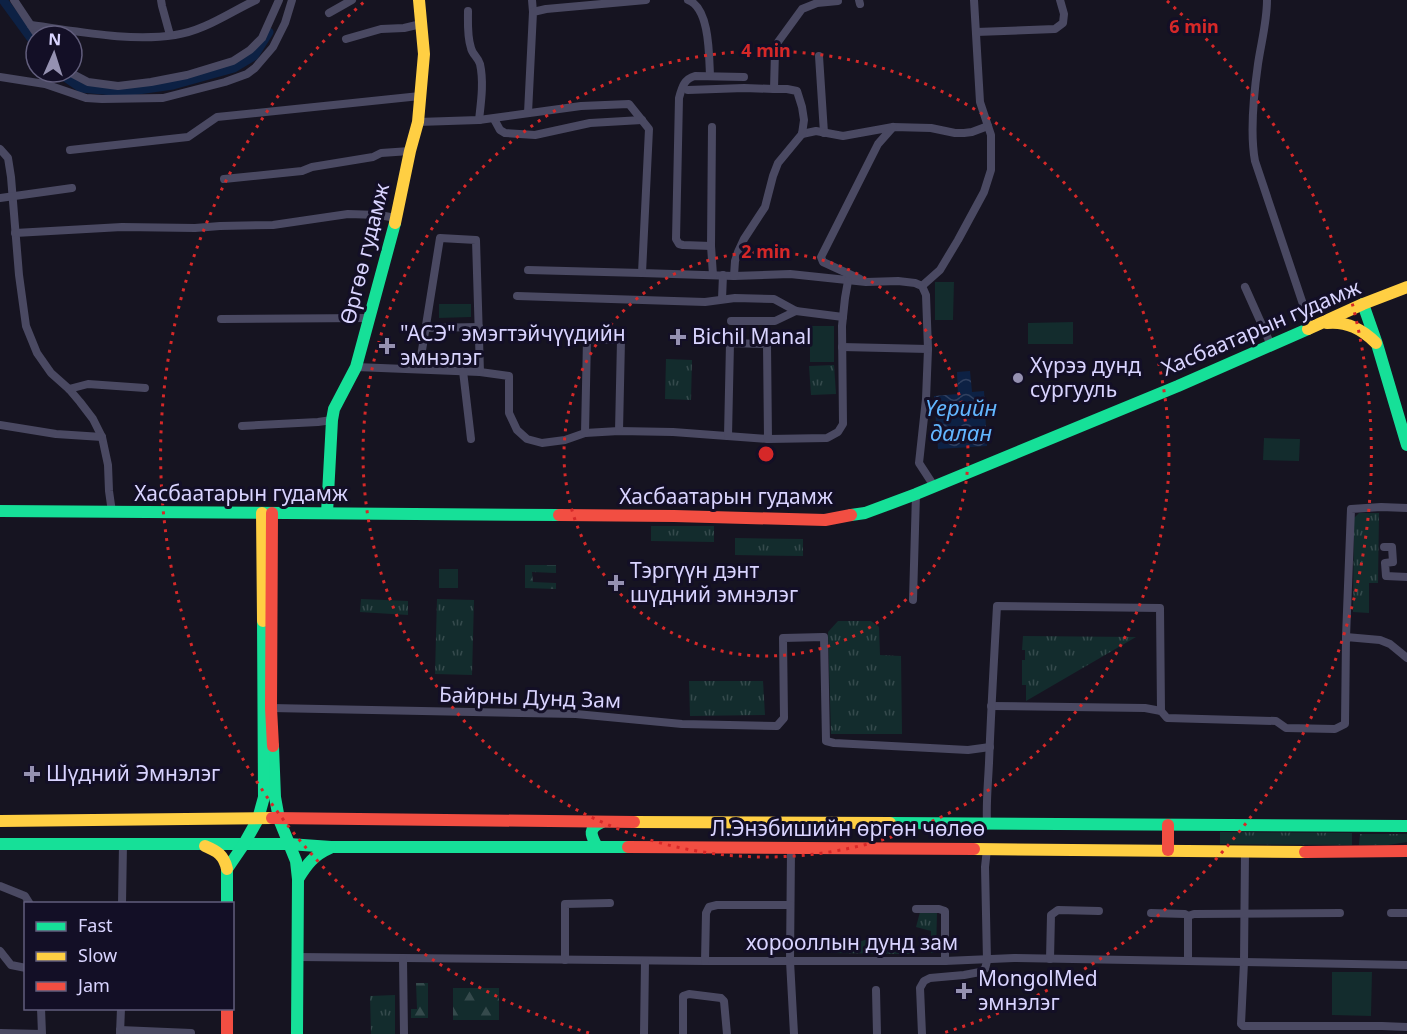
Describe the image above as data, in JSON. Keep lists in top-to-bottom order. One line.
{"streets":{"main road":["Өргөө гудамж","Хасбаатарын гудамж","Л.Энэбишийн өргөн чөлөө"],"street":["Байрны Дунд Зам","хорооллын дунд зам"]},"crossings":[["Өргөө гудамж","Хасбаатарын гудамж"]],"water":["Үерийн далан"],"places":{"health":["Bichil Manal","\"АСЭ\" эмэгтэйчүүдийн эмнэлэг","Тэргүүн дэнт шүдний эмнэлэг","Шүдний Эмнэлэг","MongolMed эмнэлэг"],"other":["Хүрээ дунд сургууль"]},"legend":["Fast","Slow","Jam"],"north":"top","rings":["6 min","4 min","2 min"]}
